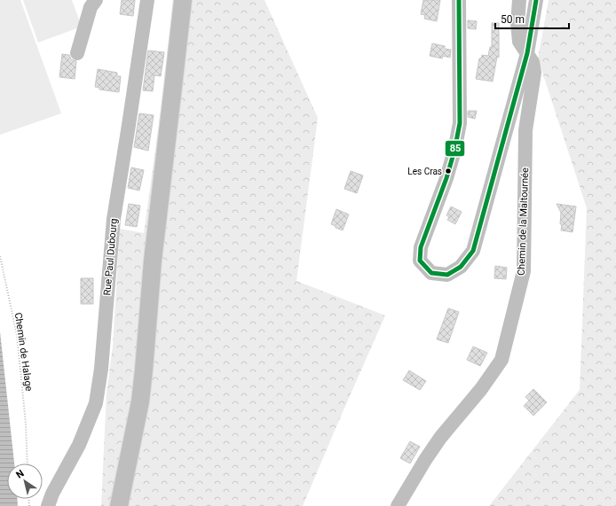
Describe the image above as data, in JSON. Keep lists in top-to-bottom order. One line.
{"streets":{"street":["Chemin de la Maltournée","Rue Paul Dubourg"],"path":["Chemin de Halage"]},"places":["Les Cras"],"lines":["transit line 85"],"scale_bar":"50 m","north":"top left"}
